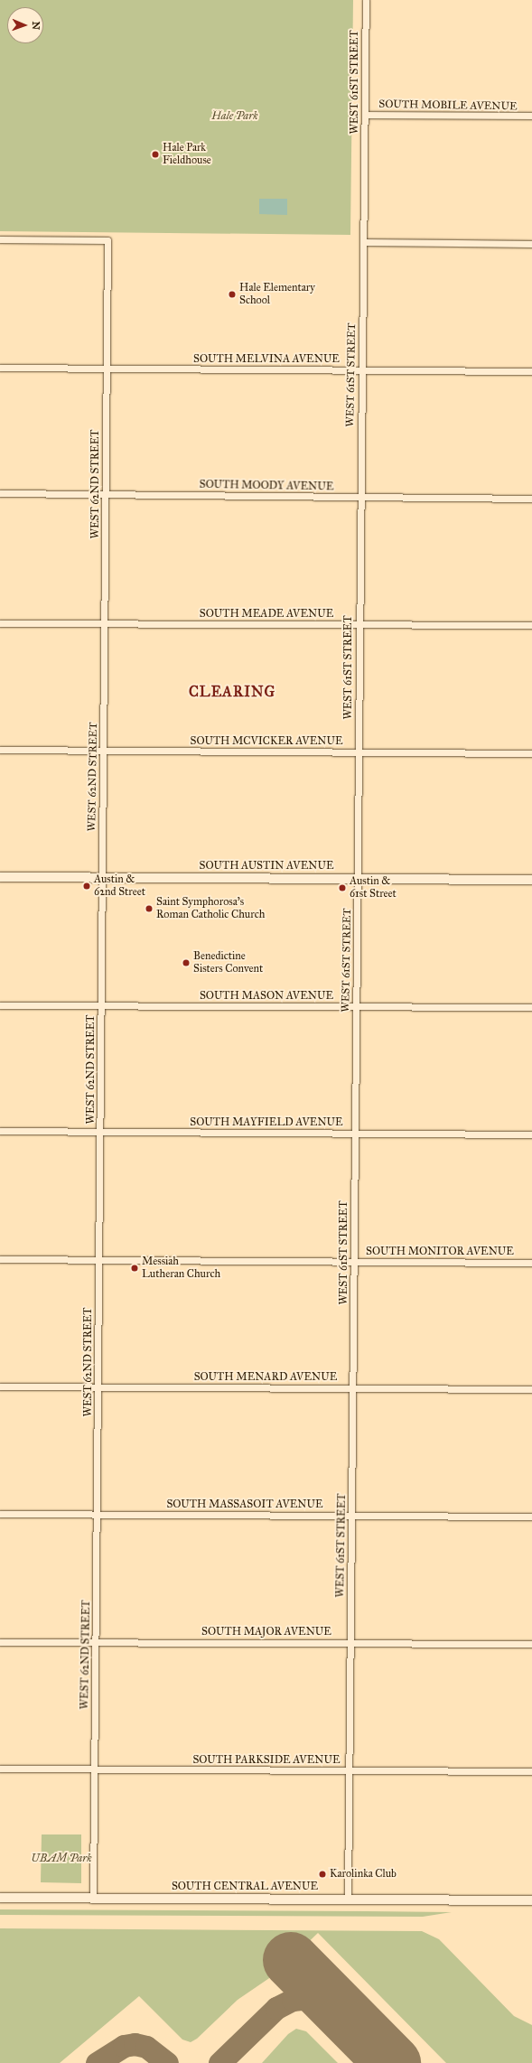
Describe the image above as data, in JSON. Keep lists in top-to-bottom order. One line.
{"streets":{"street":["WEST 61ST STREET","SOUTH MOBILE AVENUE","SOUTH MELVINA AVENUE","WEST 62ND STREET","SOUTH MOODY AVENUE","SOUTH MEADE AVENUE","SOUTH MCVICKER AVENUE","SOUTH AUSTIN AVENUE","SOUTH MASON AVENUE","SOUTH MAYFIELD AVENUE","SOUTH MONITOR AVENUE","SOUTH MENARD AVENUE","SOUTH MASSASOIT AVENUE","SOUTH MAJOR AVENUE","SOUTH PARKSIDE AVENUE","SOUTH CENTRAL AVENUE"]},"crossings":[["WEST 61ST STREET","SOUTH MOBILE AVENUE"],["WEST 61ST STREET","SOUTH MELVINA AVENUE"],["WEST 61ST STREET","SOUTH MOODY AVENUE"],["WEST 61ST STREET","SOUTH MEADE AVENUE"],["WEST 61ST STREET","SOUTH MCVICKER AVENUE"],["WEST 61ST STREET","SOUTH AUSTIN AVENUE"],["WEST 61ST STREET","SOUTH MASON AVENUE"],["WEST 61ST STREET","SOUTH MAYFIELD AVENUE"],["WEST 61ST STREET","SOUTH MONITOR AVENUE"],["WEST 61ST STREET","SOUTH MENARD AVENUE"],["WEST 61ST STREET","SOUTH MASSASOIT AVENUE"],["WEST 61ST STREET","SOUTH MAJOR AVENUE"],["WEST 61ST STREET","SOUTH PARKSIDE AVENUE"],["WEST 61ST STREET","SOUTH CENTRAL AVENUE"],["SOUTH MELVINA AVENUE","WEST 62ND STREET"],["WEST 62ND STREET","SOUTH MOODY AVENUE"],["WEST 62ND STREET","SOUTH MEADE AVENUE"],["WEST 62ND STREET","SOUTH MCVICKER AVENUE"],["WEST 62ND STREET","SOUTH AUSTIN AVENUE"],["WEST 62ND STREET","SOUTH MASON AVENUE"],["WEST 62ND STREET","SOUTH MAYFIELD AVENUE"],["WEST 62ND STREET","SOUTH MONITOR AVENUE"],["WEST 62ND STREET","SOUTH MENARD AVENUE"],["WEST 62ND STREET","SOUTH MASSASOIT AVENUE"],["WEST 62ND STREET","SOUTH MAJOR AVENUE"],["WEST 62ND STREET","SOUTH PARKSIDE AVENUE"],["WEST 62ND STREET","SOUTH CENTRAL AVENUE"]],"districts":["CLEARING"],"parks":["Hale Park","UBAM Park"],"places":["Hale Park Fieldhouse","Hale Elementary School","Austin & 62nd Street","Austin & 61st Street","Saint Symphorosa's Roman Catholic Church","Benedictine Sisters Convent","Messiah Lutheran Church","Karolinka Club"],"north":"right"}
